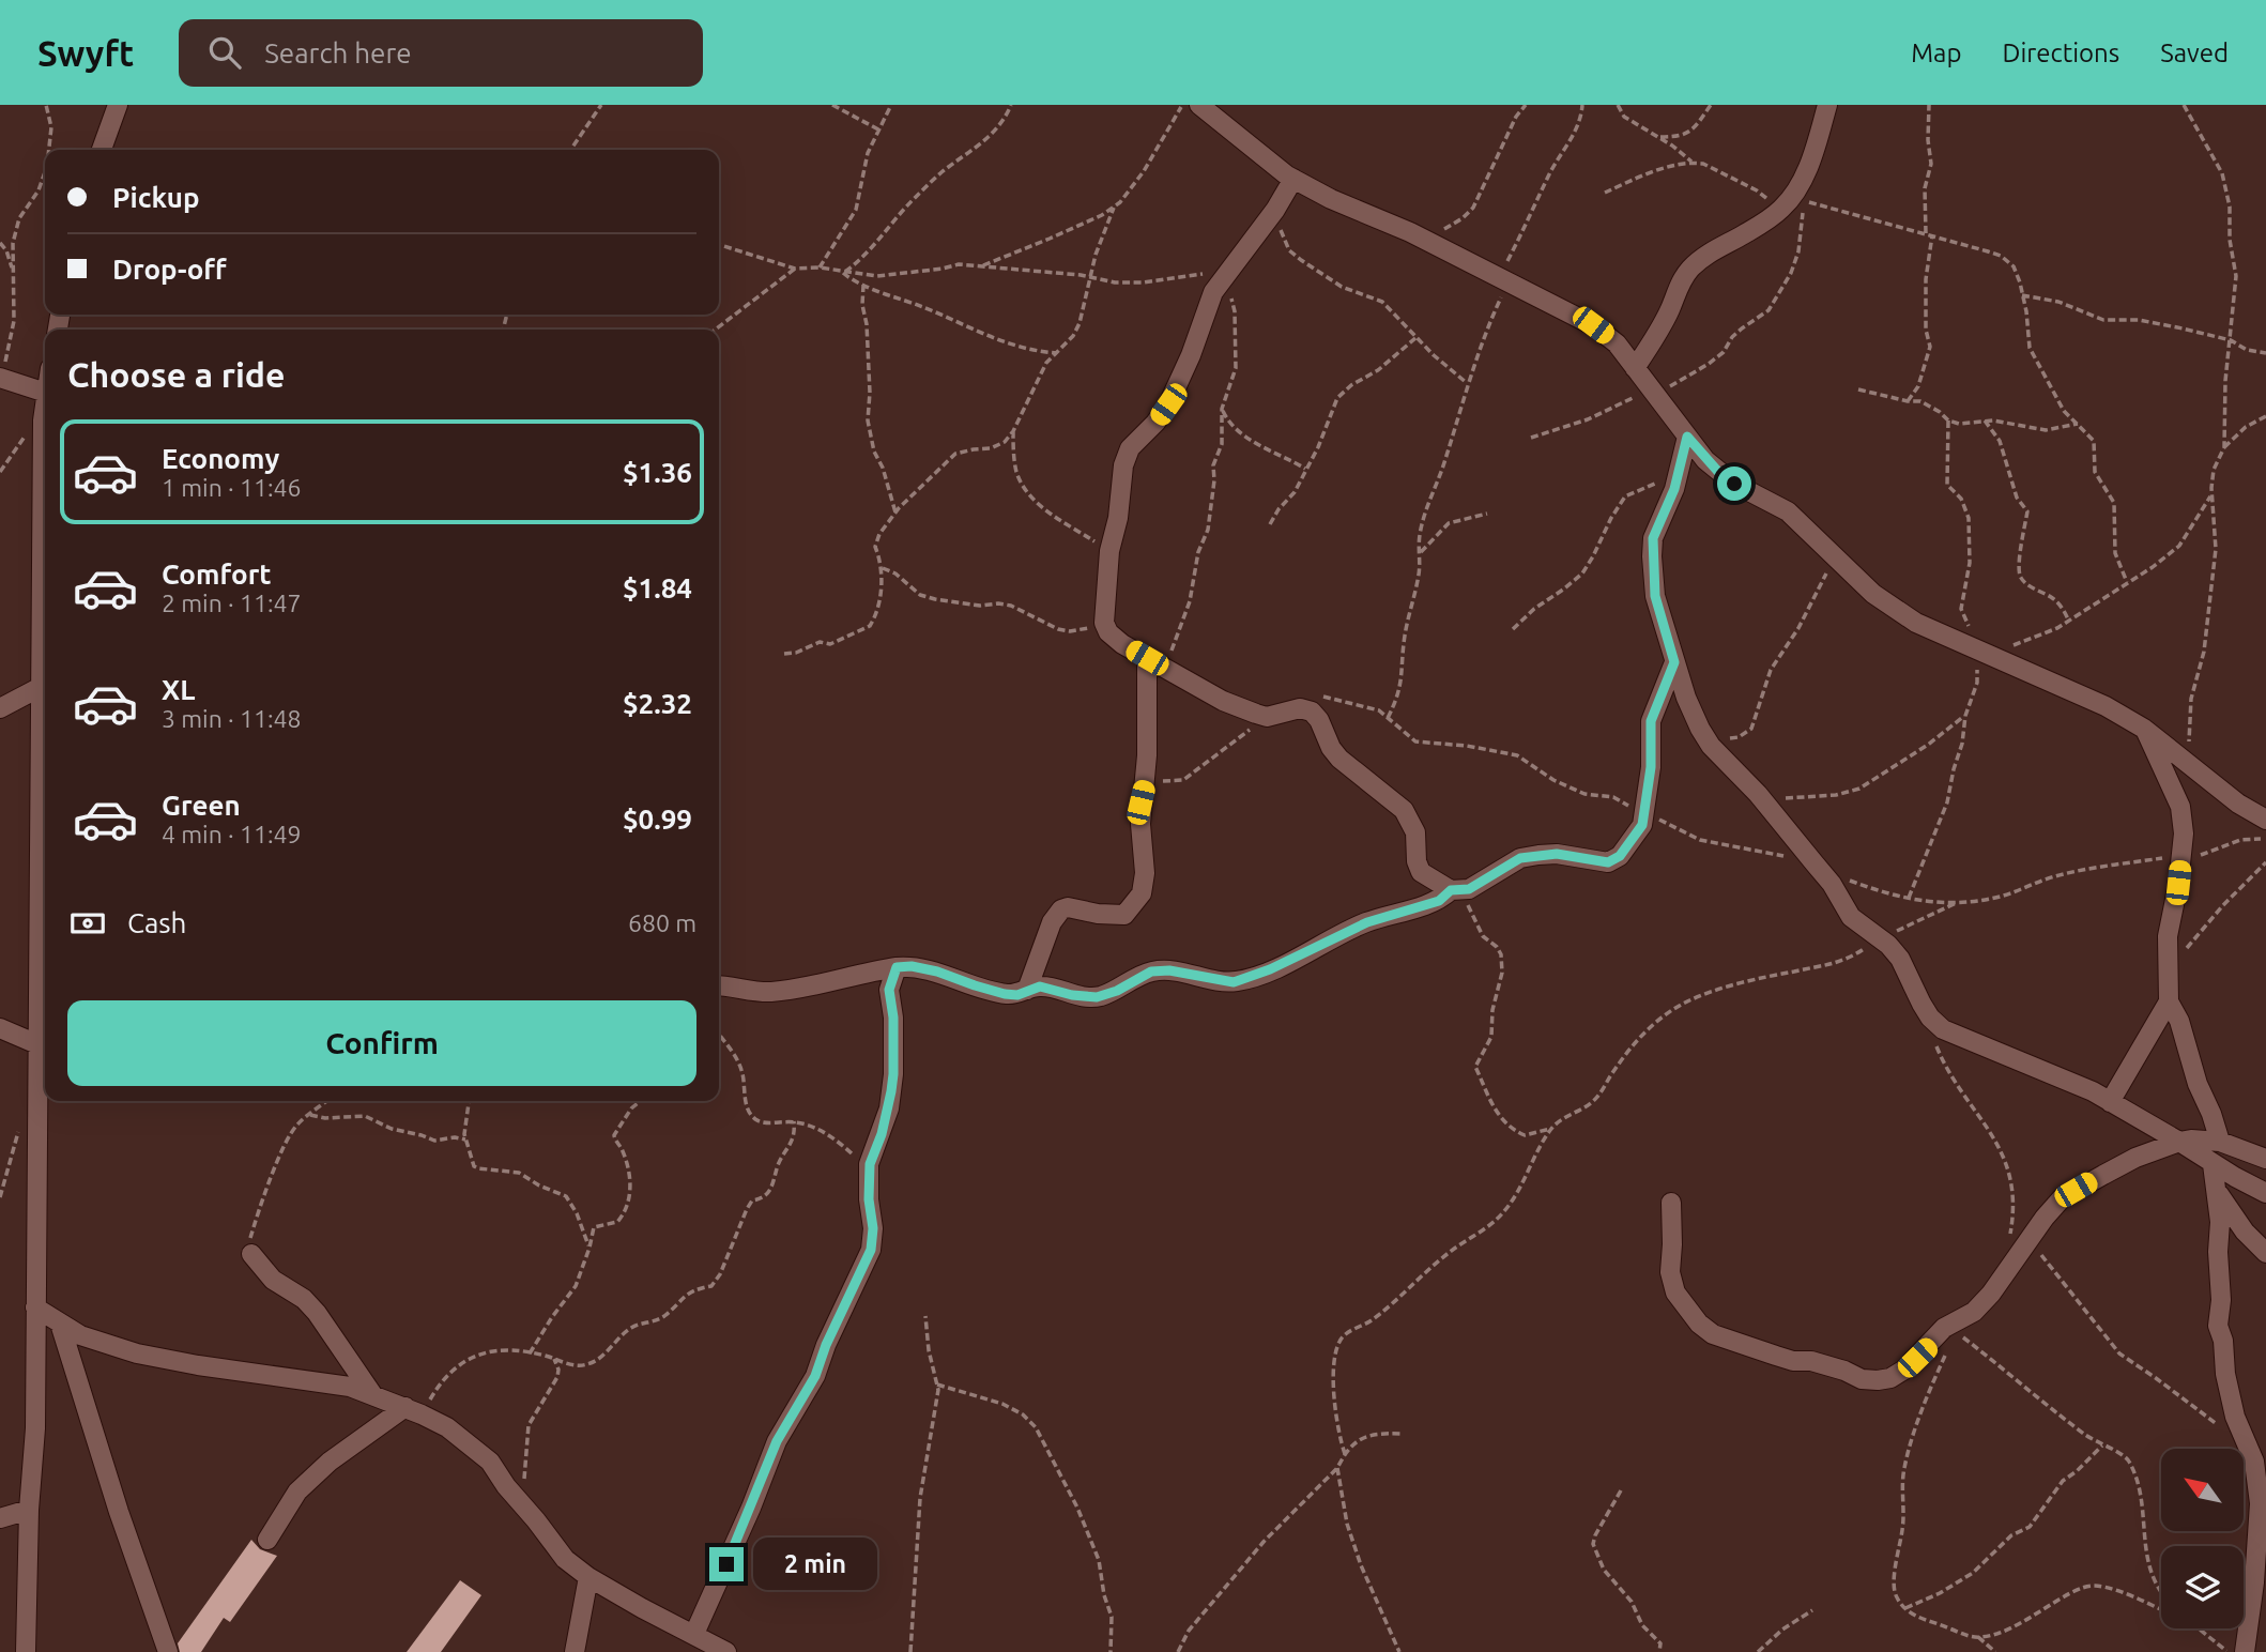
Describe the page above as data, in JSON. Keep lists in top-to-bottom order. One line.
{"north":"top left","page":{"header":"Swyft","search":"Search here","nav":["Map","Directions","Saved"],"banner":["Pickup","Drop-off"],"heading":"Choose a ride","list":[{"name":"Economy","note":"1 min · 11:46","value":"$1.36"},{"name":"Comfort","note":"2 min · 11:47","value":"$1.84"},{"name":"XL","note":"3 min · 11:48","value":"$2.32"},{"name":"Green","note":"4 min · 11:49","value":"$0.99"}],"pay":["Cash","680 m"],"buttons":"Confirm","bubble":"2 min"}}
